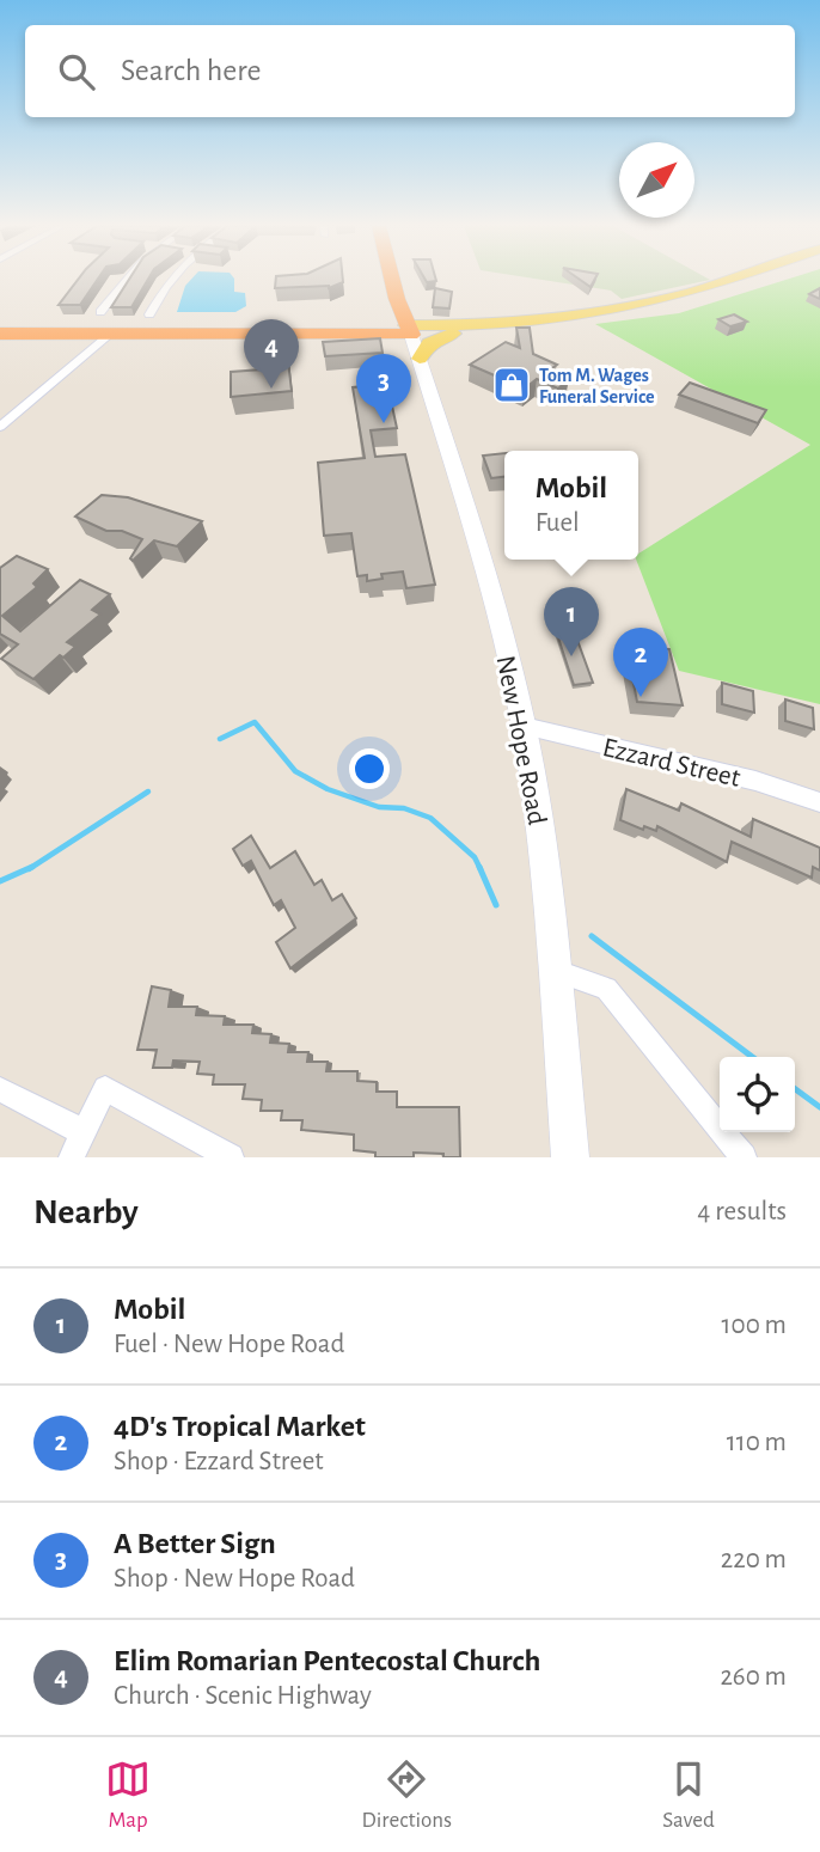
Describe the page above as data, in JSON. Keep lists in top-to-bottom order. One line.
{"streets":{"street":["New Hope Road","Ezzard Street"]},"crossings":[["New Hope Road","Ezzard Street"]],"places":{"shop":["Tom M. Wages Funeral Service"]},"north":"top right","page":{"search":"Search here","pins":["4","3","1","2"],"popup":["Mobil","Fuel"],"heading":["Nearby","4 results"],"list":[{"mark":"1","name":"Mobil","note":"Fuel · New Hope Road","value":"100 m"},{"mark":"2","name":"4D's Tropical Market","note":"Shop · Ezzard Street","value":"110 m"},{"mark":"3","name":"A Better Sign","note":"Shop · New Hope Road","value":"220 m"},{"mark":"4","name":"Elim Romarian Pentecostal Church","note":"Church · Scenic Highway","value":"260 m"}],"nav":["Map","Directions","Saved"]}}
